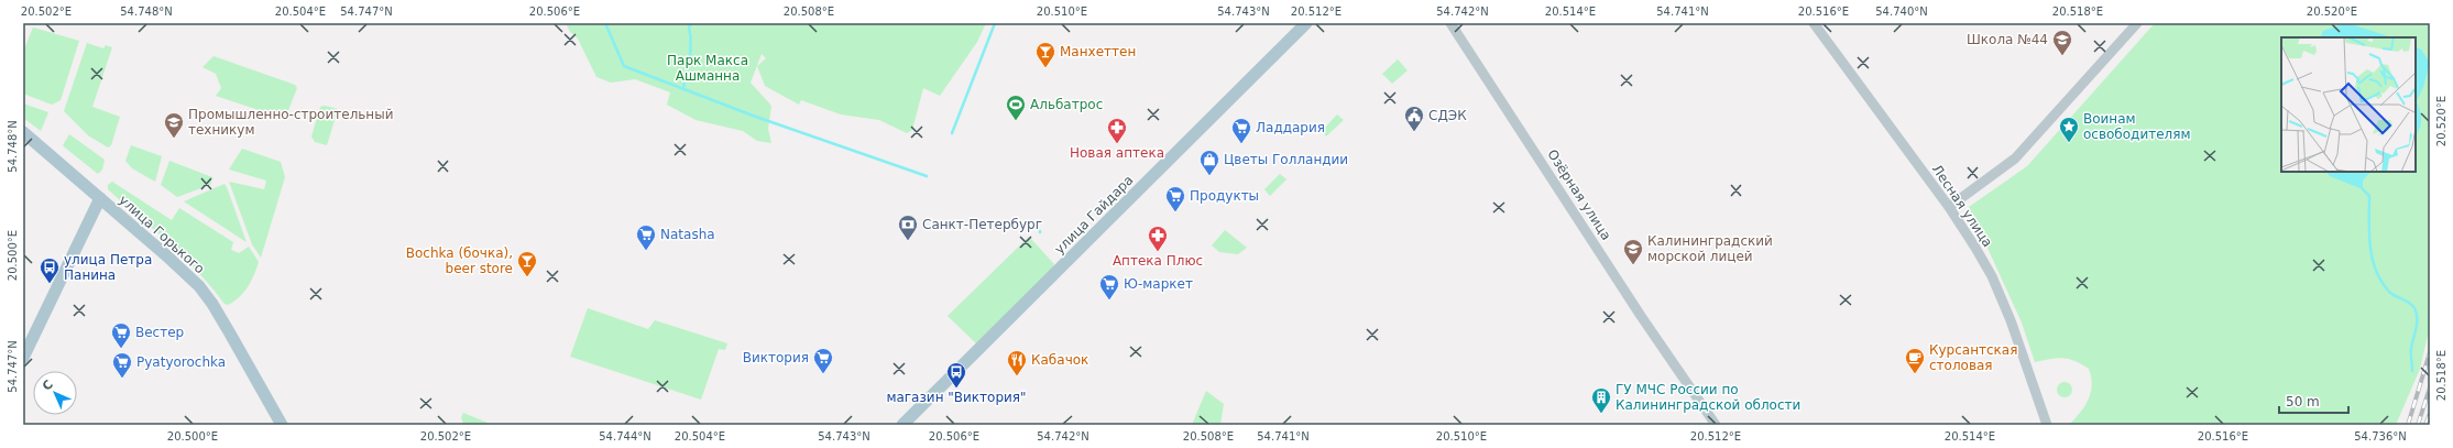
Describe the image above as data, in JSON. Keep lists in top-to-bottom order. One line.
{"streets":{"main road":["улица Гайдара","улица Горького"],"street":["Озёрная улица","Лесная улица"]},"parks":["Парк Макса Ашманна"],"places":{"school or university":["Школа №44","Промышленно-строительный техникум","Калининградский морской лицей"],"bar":["Манхеттен","Bochka (бочка), beer store"],"sports":["Альбатрос"],"public building":["СДЭК"],"place":["Воинам освободителям"],"pharmacy":["Новая аптека","Аптека Плюс"],"supermarket":["Ладдария","Продукты","Natasha","Ю-маркет","Вестер","Виктория","Pyatyorochka"],"shop":["Цветы Голландии"],"bank":["Санкт-Петербург"],"bus stop":["улица Петра Панина","магазин \"Виктория\""],"cafe":["Курсантская столовая"],"restaurant":["Кабачок"],"building":["ГУ МЧС России по Калининградской облости"]},"scale_bar":"50 m","north":"top left","coordinates":["20.502°E","54.748°N","20.504°E","54.747°N","20.506°E","20.508°E","20.510°E","54.743°N","20.512°E","54.742°N","20.514°E","54.741°N","20.516°E","54.740°N","20.518°E","20.520°E","20.500°E","54.744°N","54.736°N"]}
